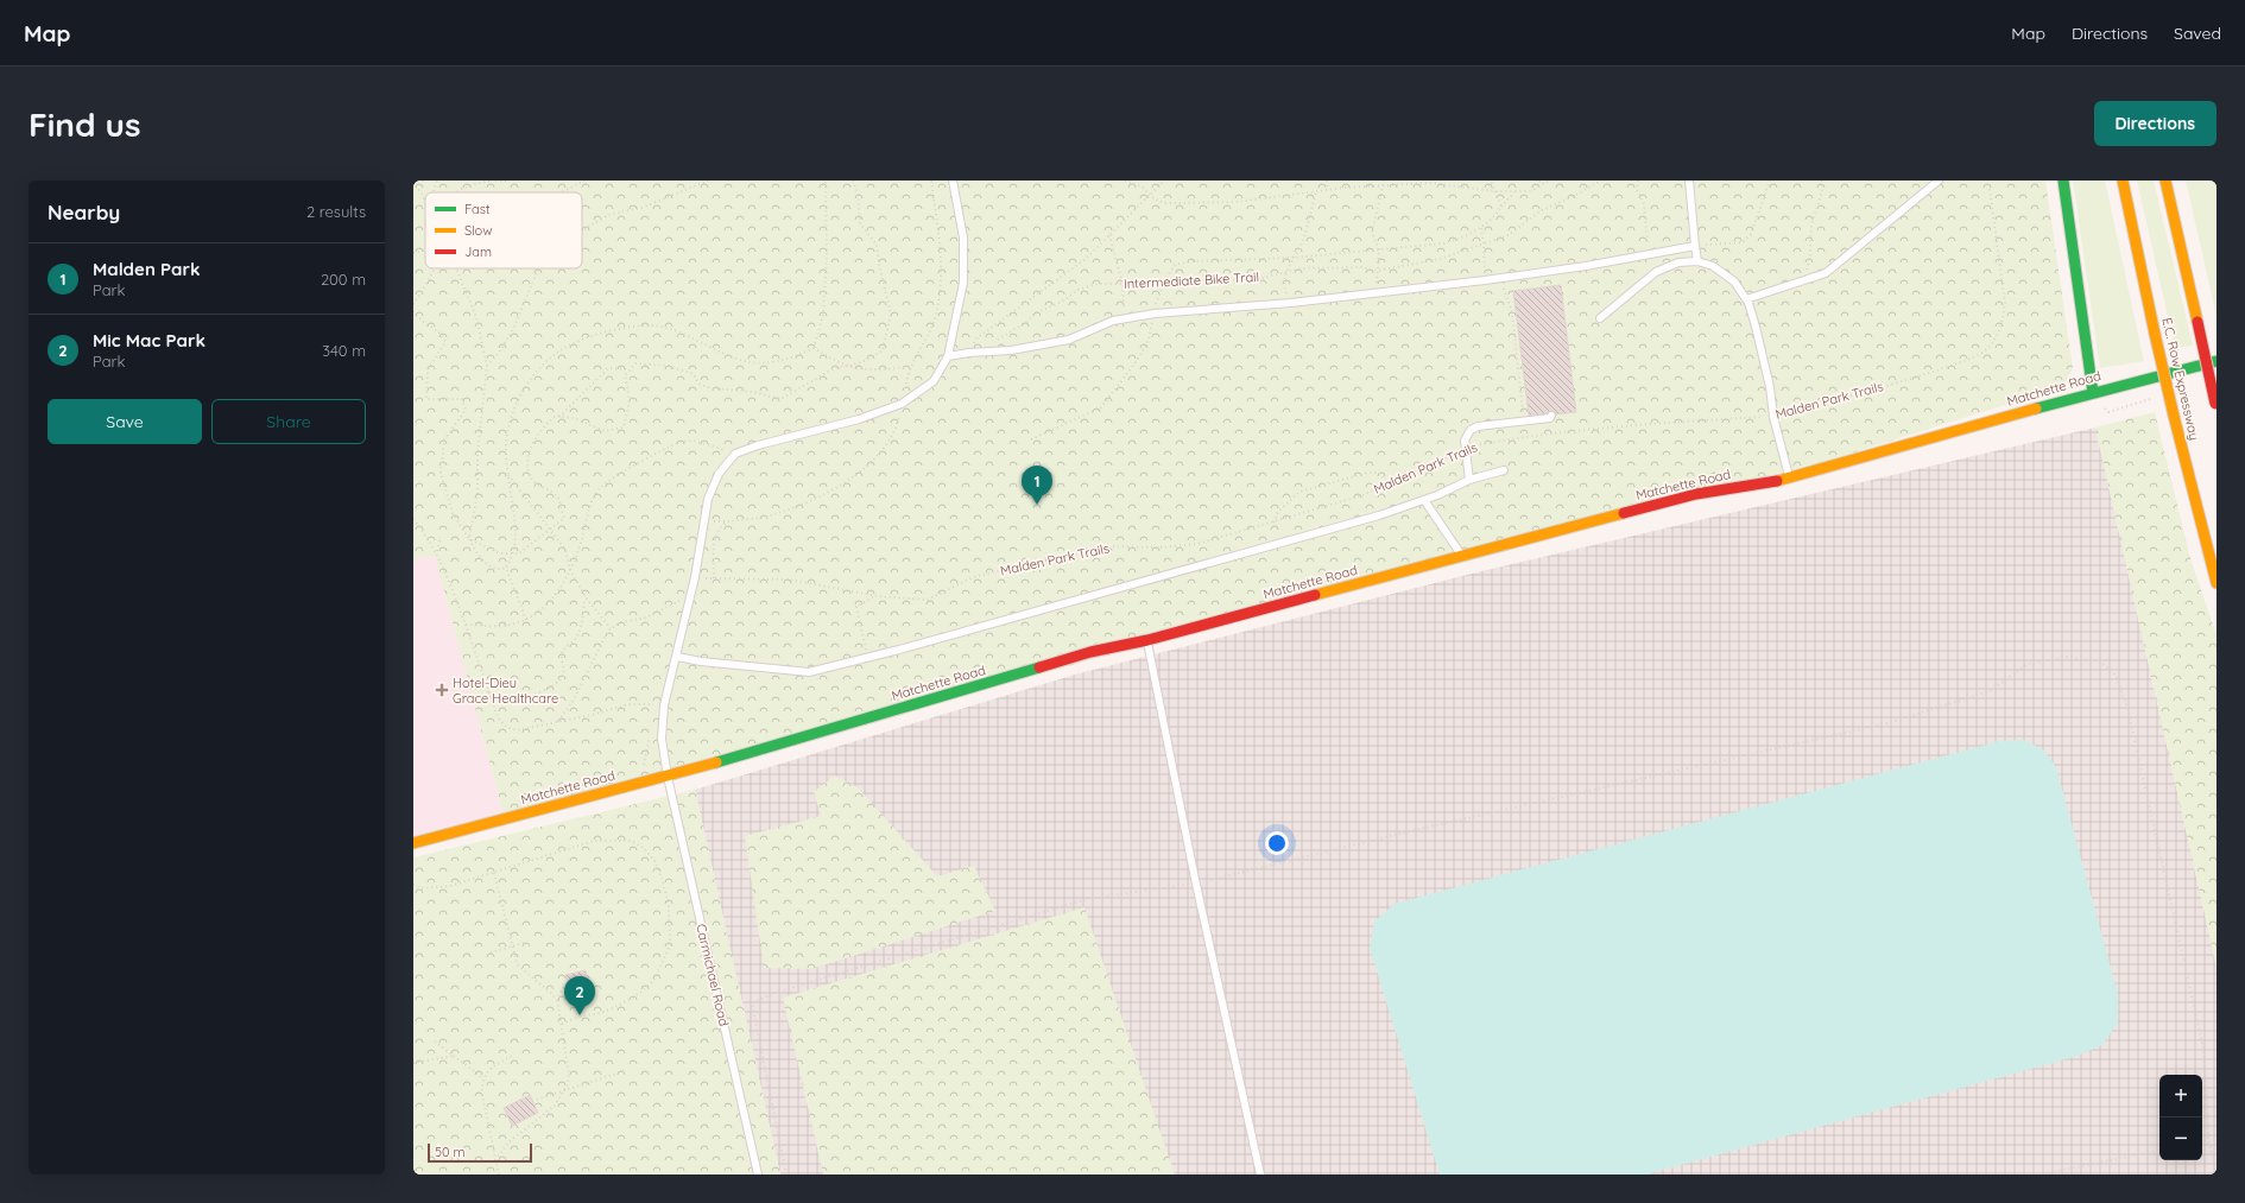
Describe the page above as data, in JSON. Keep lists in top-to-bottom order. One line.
{"streets":{"main road":["E.C. Row Expressway","Matchette Road"],"lane":["Carmichael Road"],"path":["Intermediate Bike Trail","Malden Park Trails"]},"crossings":[["Matchette Road","Carmichael Road"],["Malden Park Trails","Carmichael Road"]],"places":{"health":["Hotel-Dieu Grace Healthcare"]},"legend":["Fast","Slow","Jam"],"scale_bar":"50 m","page":{"header":"Map","nav":["Map","Directions","Saved"],"buttons":["Directions",["Save","Share"]],"title":"Find us","heading":["Nearby","2 results"],"list":[{"mark":"1","name":"Malden Park","note":"Park","value":"200 m"},{"mark":"2","name":"Mic Mac Park","note":"Park","value":"340 m"}],"pins":["1","2"],"map_buttons":["+","−"],"scale":"50 m"}}
